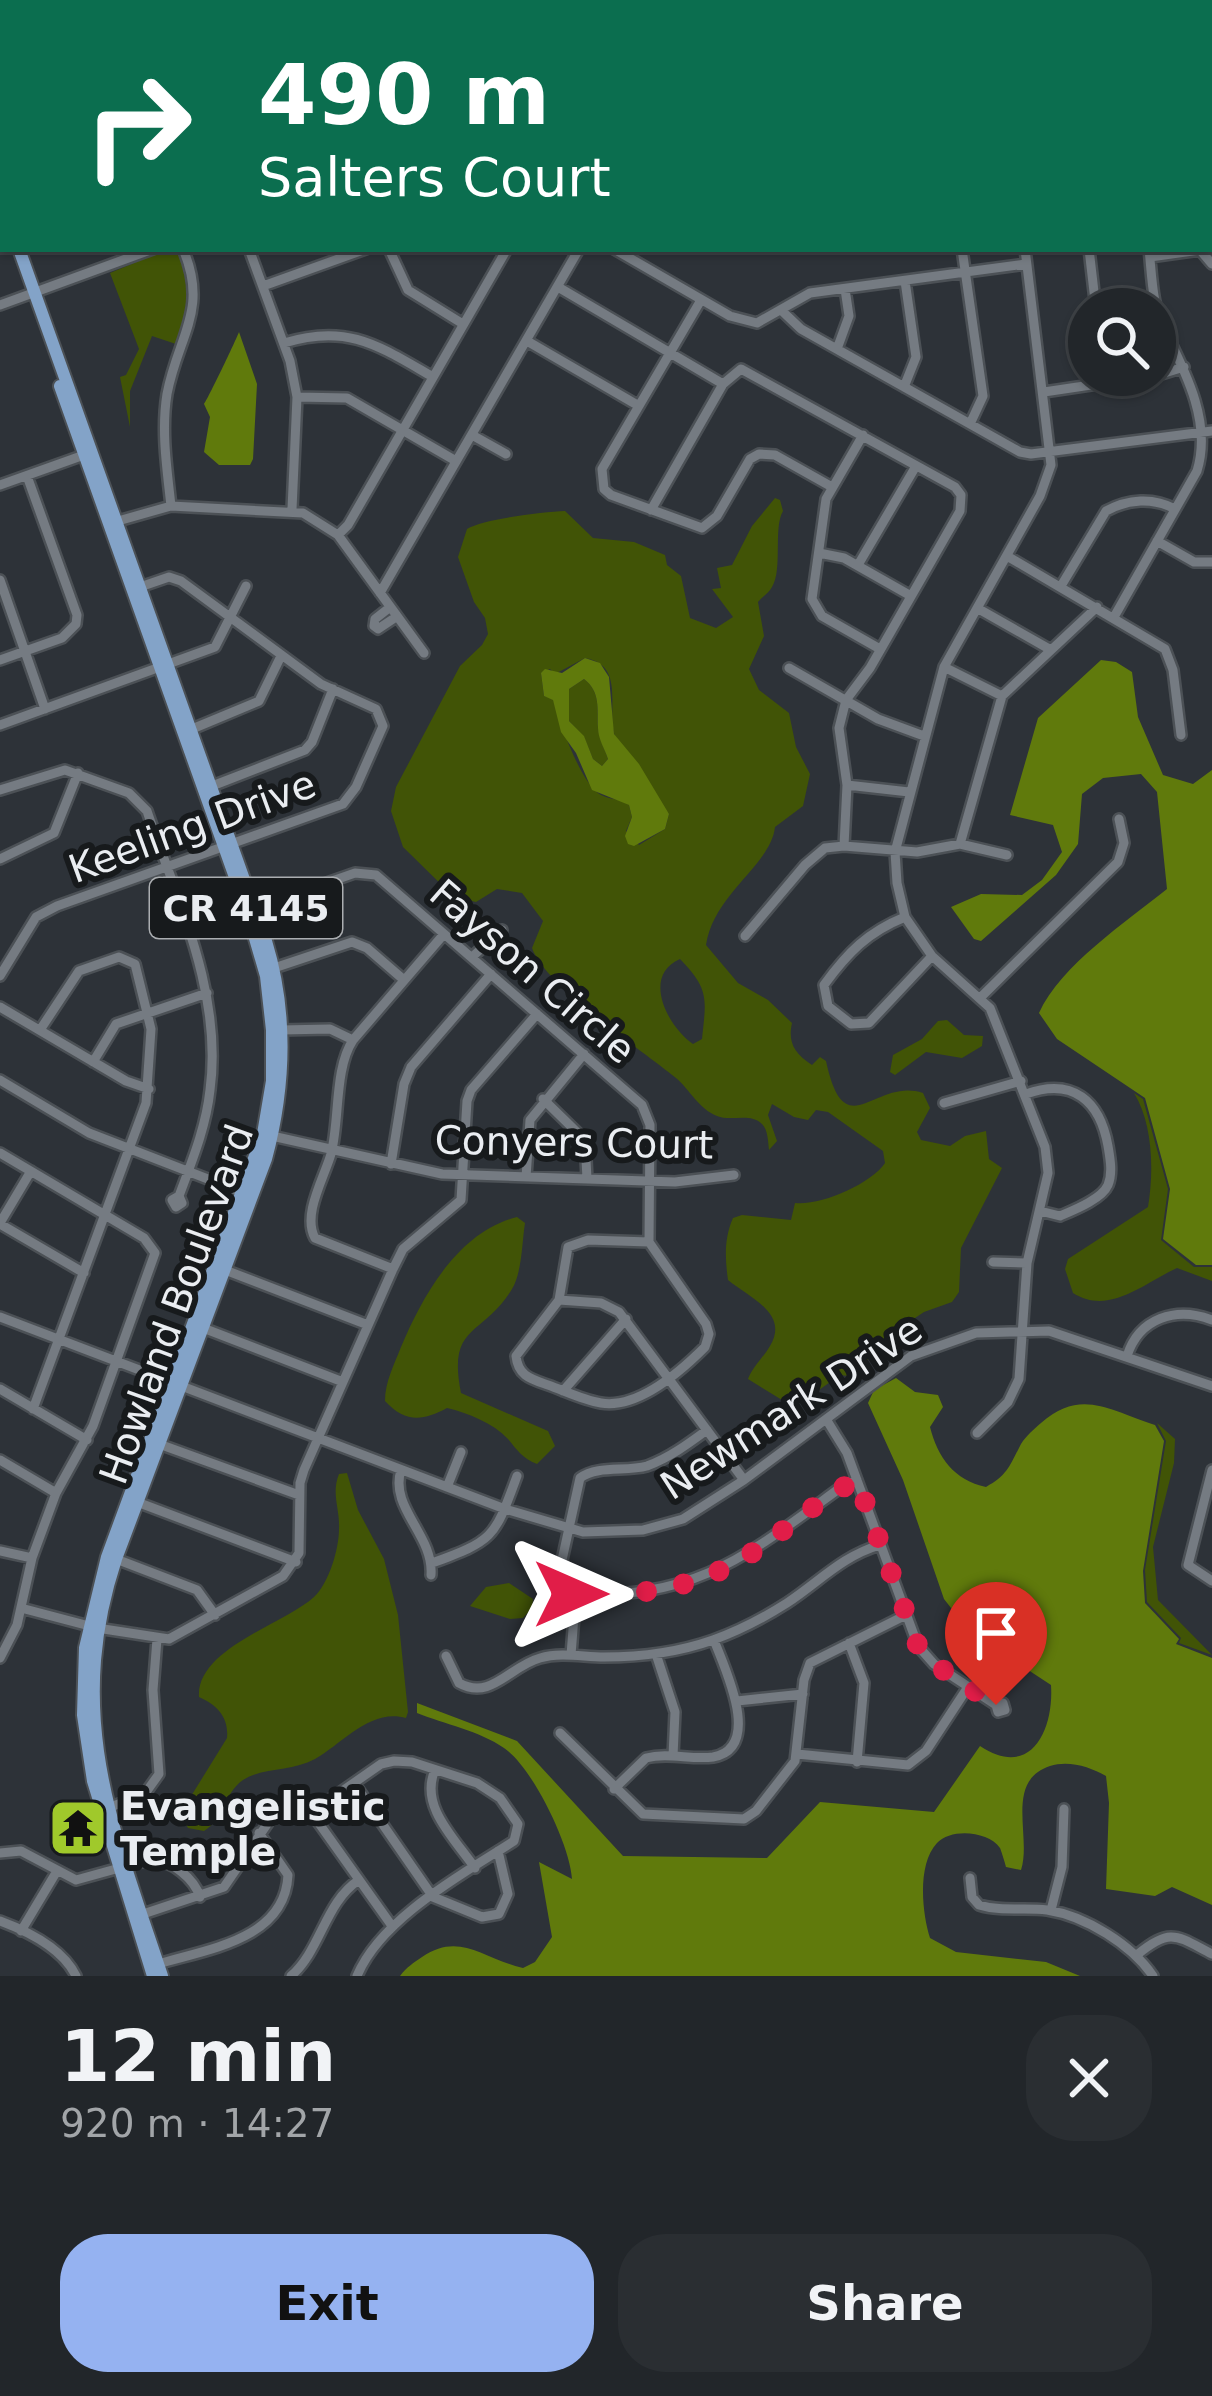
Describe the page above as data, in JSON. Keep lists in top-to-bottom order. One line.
{"streets":{"main road":["CR 4145","Howland Boulevard"],"street":["Keeling Drive","Fayson Circle","Conyers Court","Newmark Drive"]},"crossings":[["Keeling Drive","Howland Boulevard"],["Fayson Circle","Conyers Court"],["Fayson Circle","Howland Boulevard"],["Conyers Court","Howland Boulevard"],["Howland Boulevard","Newmark Drive"]],"places":{"temple":["Evangelistic Temple"]},"page":{"turn":["490 m","Salters Court"],"heading":["12 min","920 m · 14:27"],"buttons":["Exit","Share"]}}
